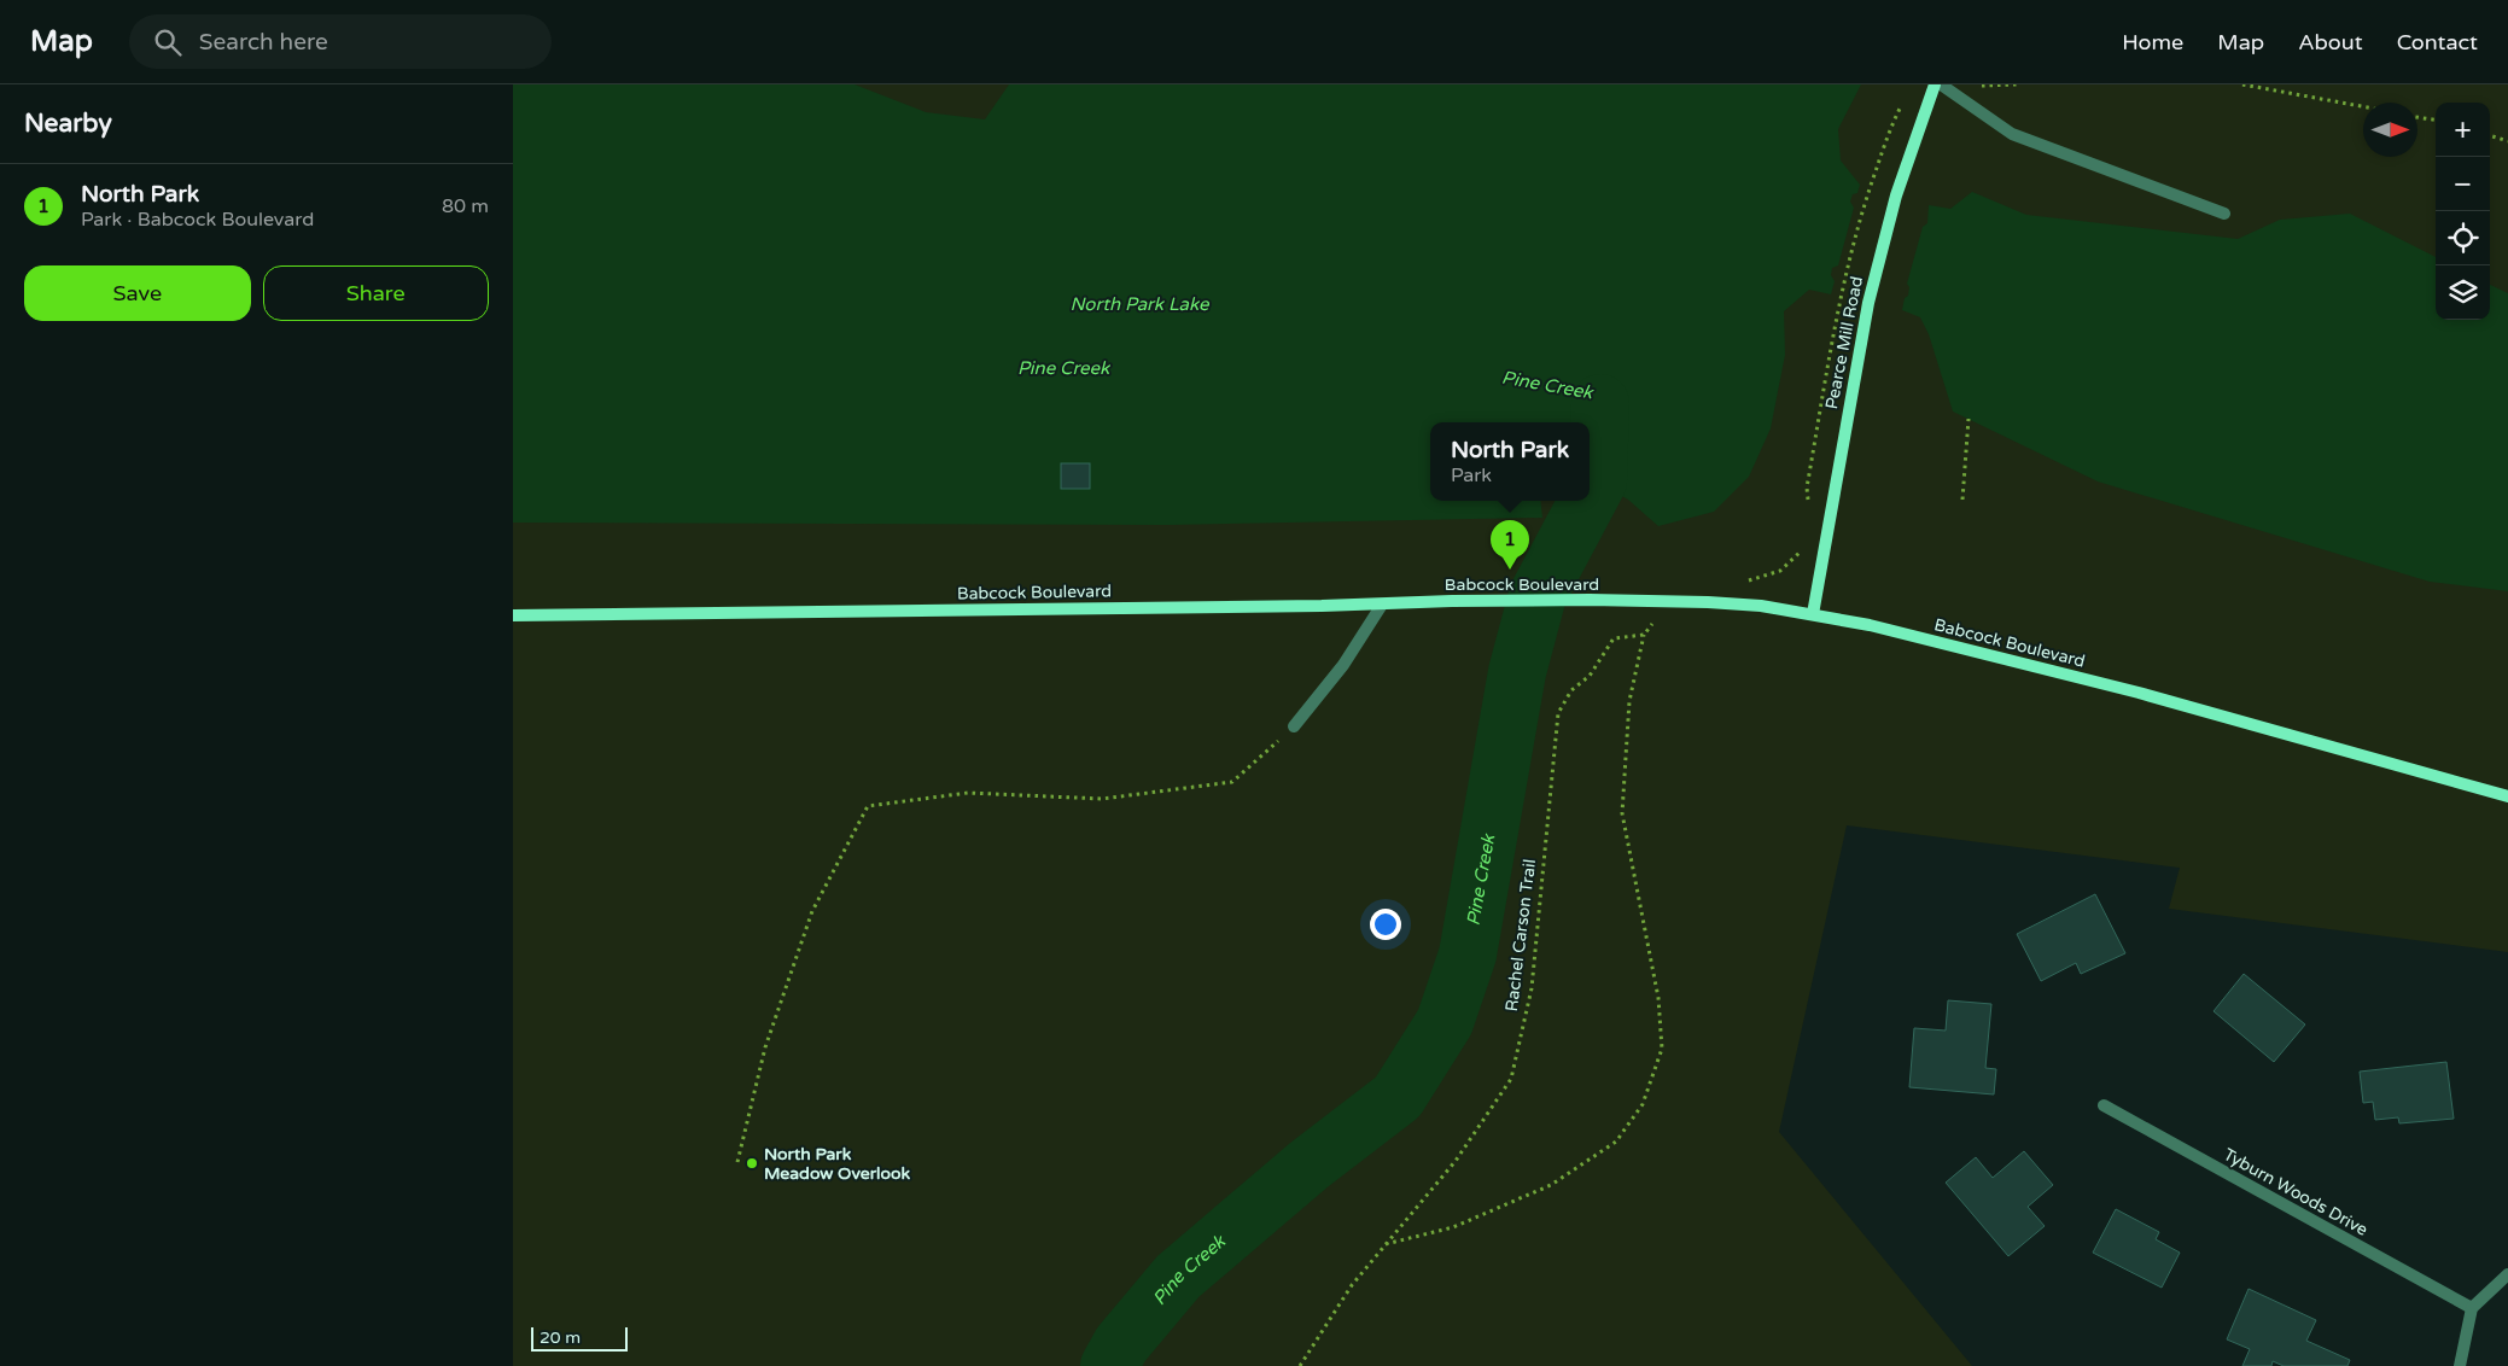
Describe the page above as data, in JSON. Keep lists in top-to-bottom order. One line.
{"streets":{"main road":["Pearce Mill Road","Babcock Boulevard"],"street":["Tyburn Woods Drive"],"path":["Rachel Carson Trail"]},"crossings":[["Pearce Mill Road","Babcock Boulevard"]],"water":["North Park Lake","Pine Creek"],"places":["North Park Meadow Overlook"],"scale_bar":"20 m","north":"right","page":{"header":"Map","search":"Search here","nav":["Home","Map","About","Contact"],"heading":"Nearby","map_buttons":["+","−"],"list":[{"mark":"1","name":"North Park","note":"Park · Babcock Boulevard","value":"80 m"}],"buttons":["Save","Share"],"popup":["North Park","Park"],"pins":"1","scale":"20 m"}}
